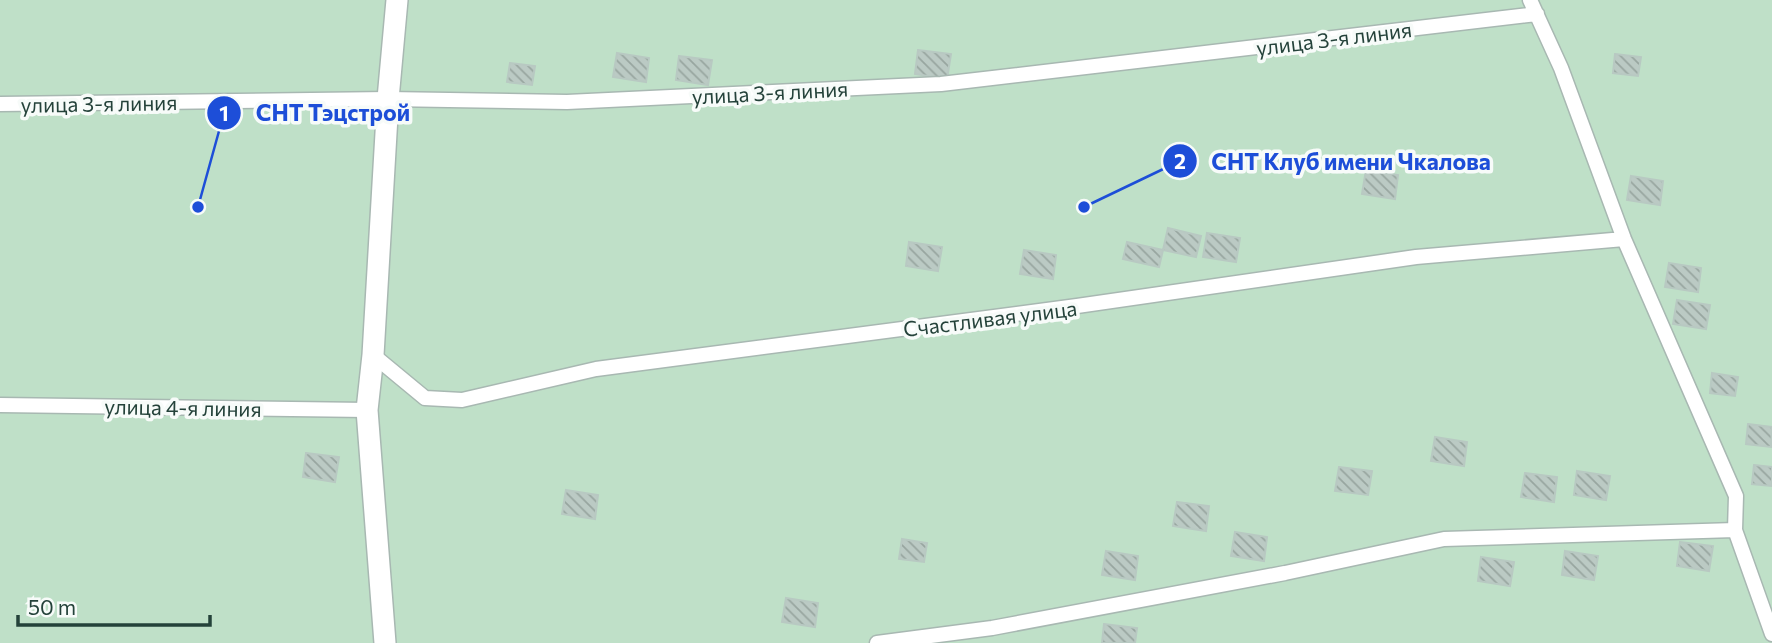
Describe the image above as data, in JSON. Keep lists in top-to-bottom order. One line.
{"streets":{"lane":["улица 3-я линия","Счастливая улица","улица 4-я линия"]},"places":["СНТ Тэцстрой","СНТ Клуб имени Чкалова"],"scale_bar":"50 m"}
